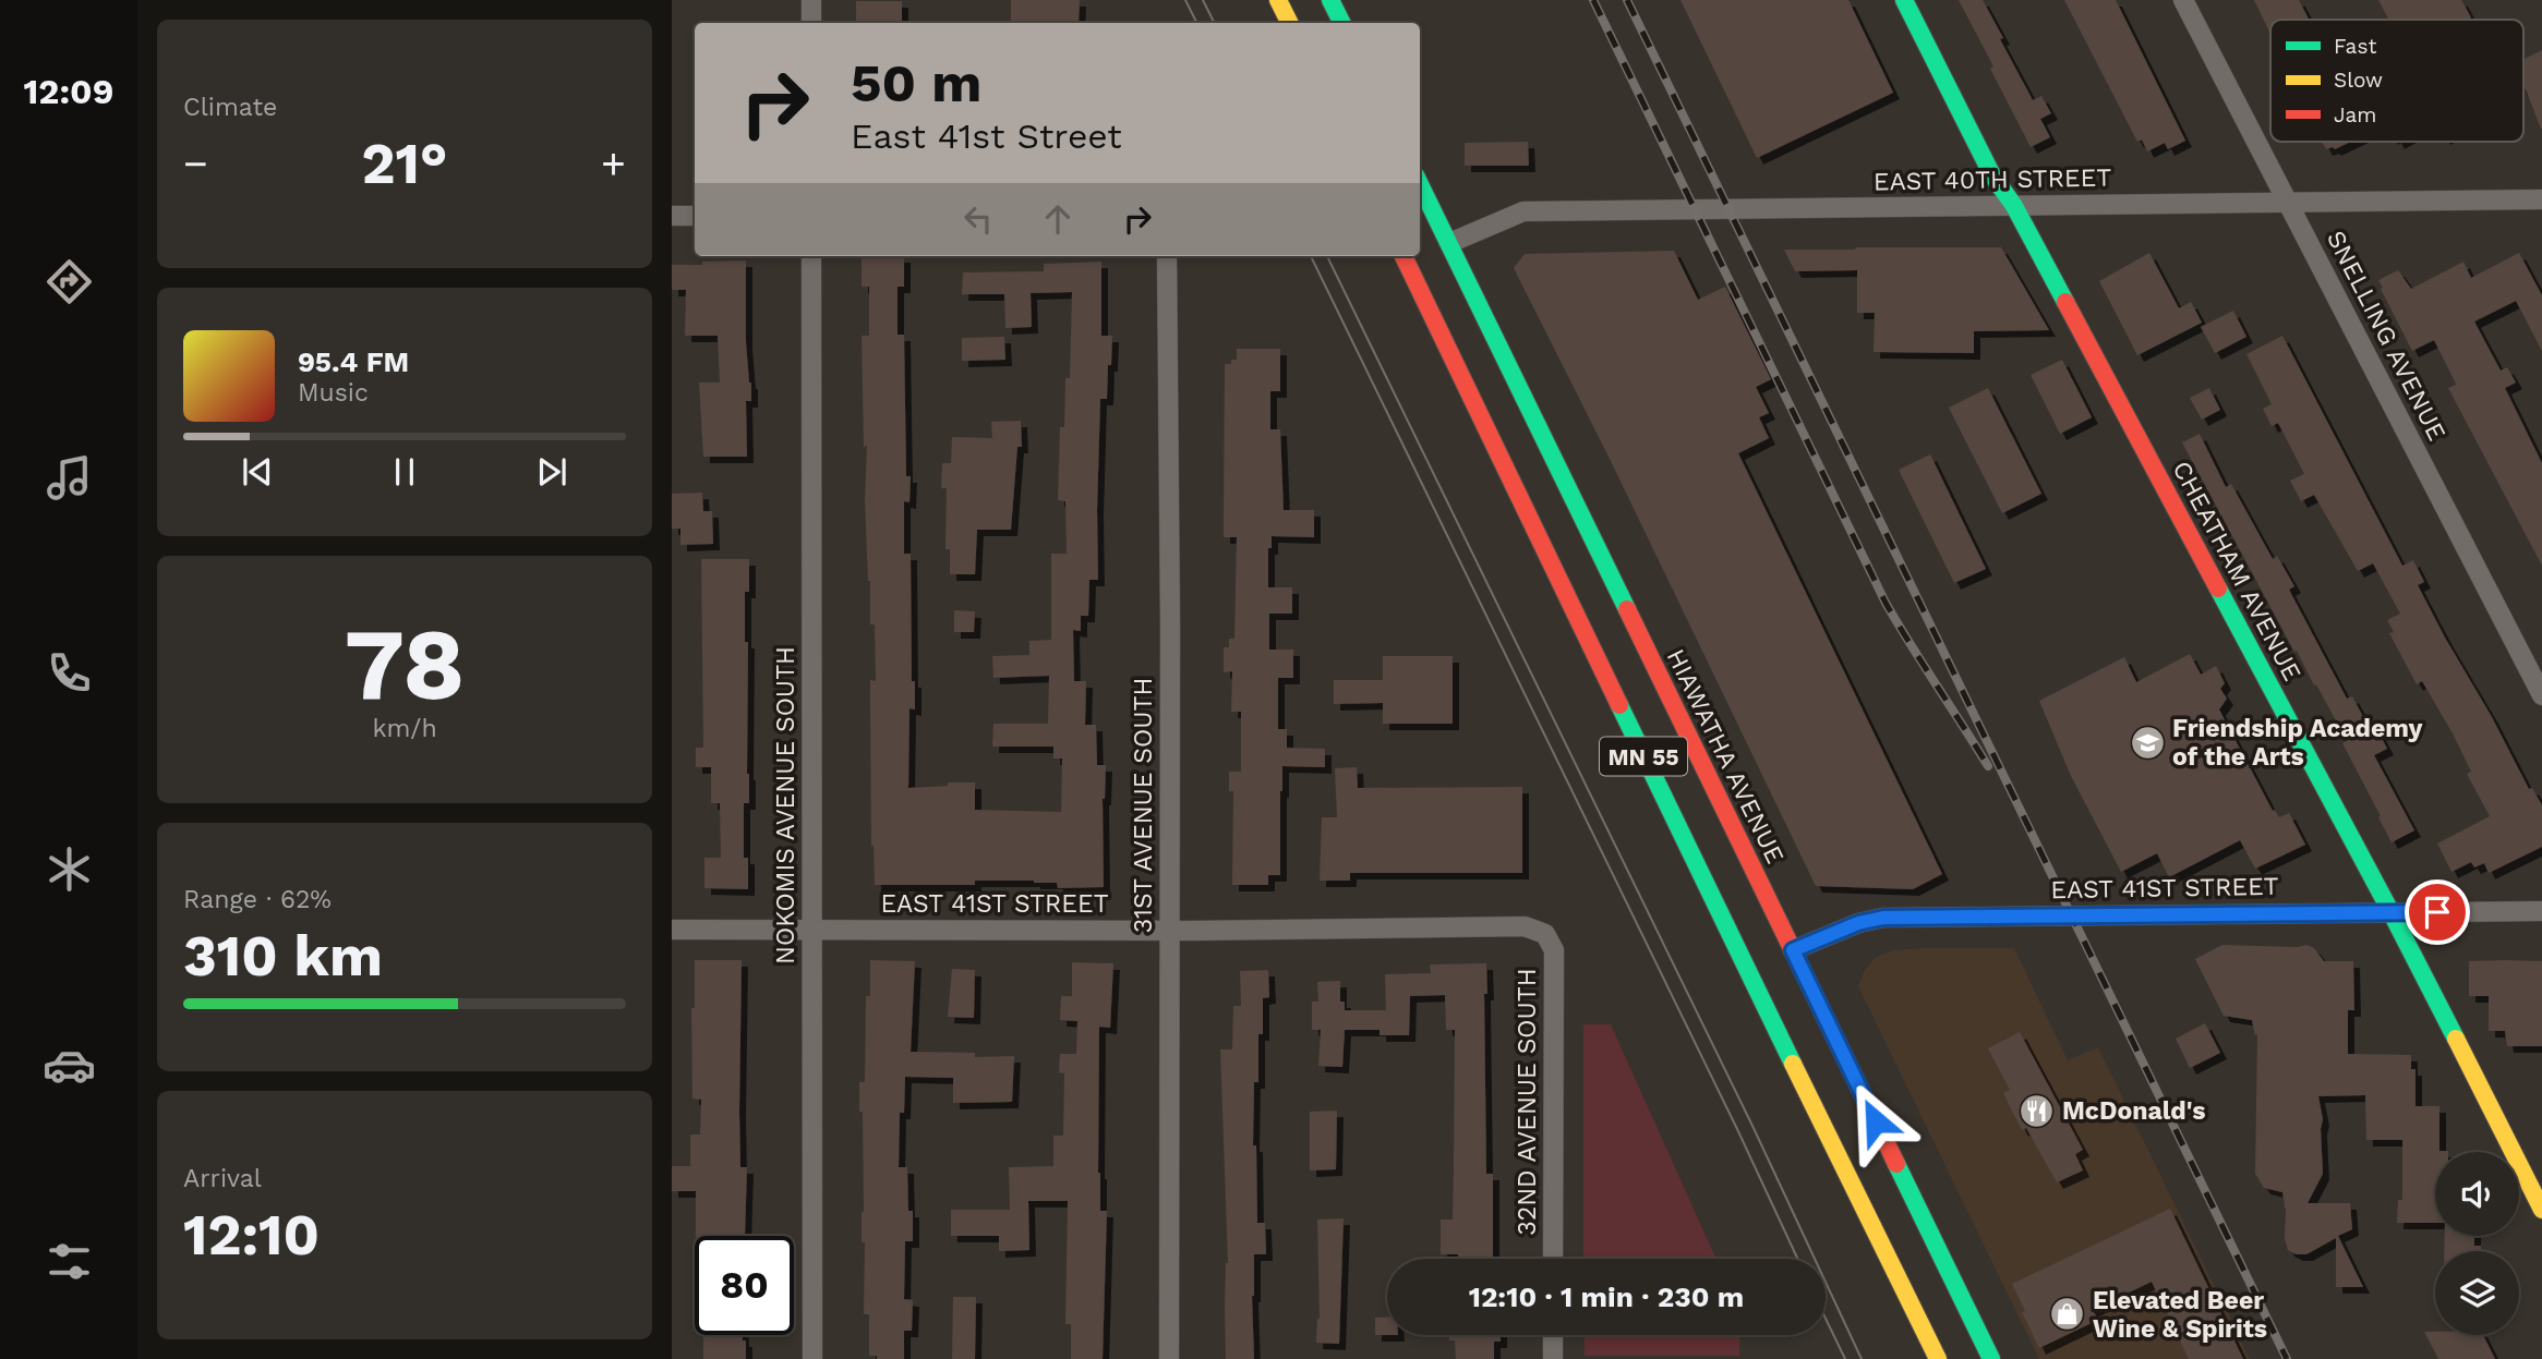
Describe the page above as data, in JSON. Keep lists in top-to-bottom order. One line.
{"streets":{"main road":["CHEATHAM AVENUE","MN 55","HIAWATHA AVENUE"],"street":["EAST 40TH STREET","SNELLING AVENUE","NOKOMIS AVENUE SOUTH","31ST AVENUE SOUTH","EAST 41ST STREET","32ND AVENUE SOUTH"]},"crossings":[["EAST 40TH STREET","SNELLING AVENUE"],["EAST 40TH STREET","CHEATHAM AVENUE"],["EAST 40TH STREET","HIAWATHA AVENUE"],["CHEATHAM AVENUE","EAST 41ST STREET"],["HIAWATHA AVENUE","EAST 41ST STREET"],["NOKOMIS AVENUE SOUTH","EAST 41ST STREET"],["31ST AVENUE SOUTH","EAST 41ST STREET"],["EAST 41ST STREET","32ND AVENUE SOUTH"]],"places":{"school or university":["Friendship Academy of the Arts"],"restaurant":["McDonald's"],"shop":["Elevated Beer Wine & Spirits"]},"legend":["Fast","Slow","Jam"],"page":{"tabs":"12:09","tile":["Climate",["78","km/h"],["Range · 62%","310 km"],["Arrival","12:10"]],"turn":["50 m","East 41st Street"],"heat":["−","21°","+"],"song":["95.4 FM","Music"],"limit":"80","trip":"12:10 · 1 min · 230 m"}}
